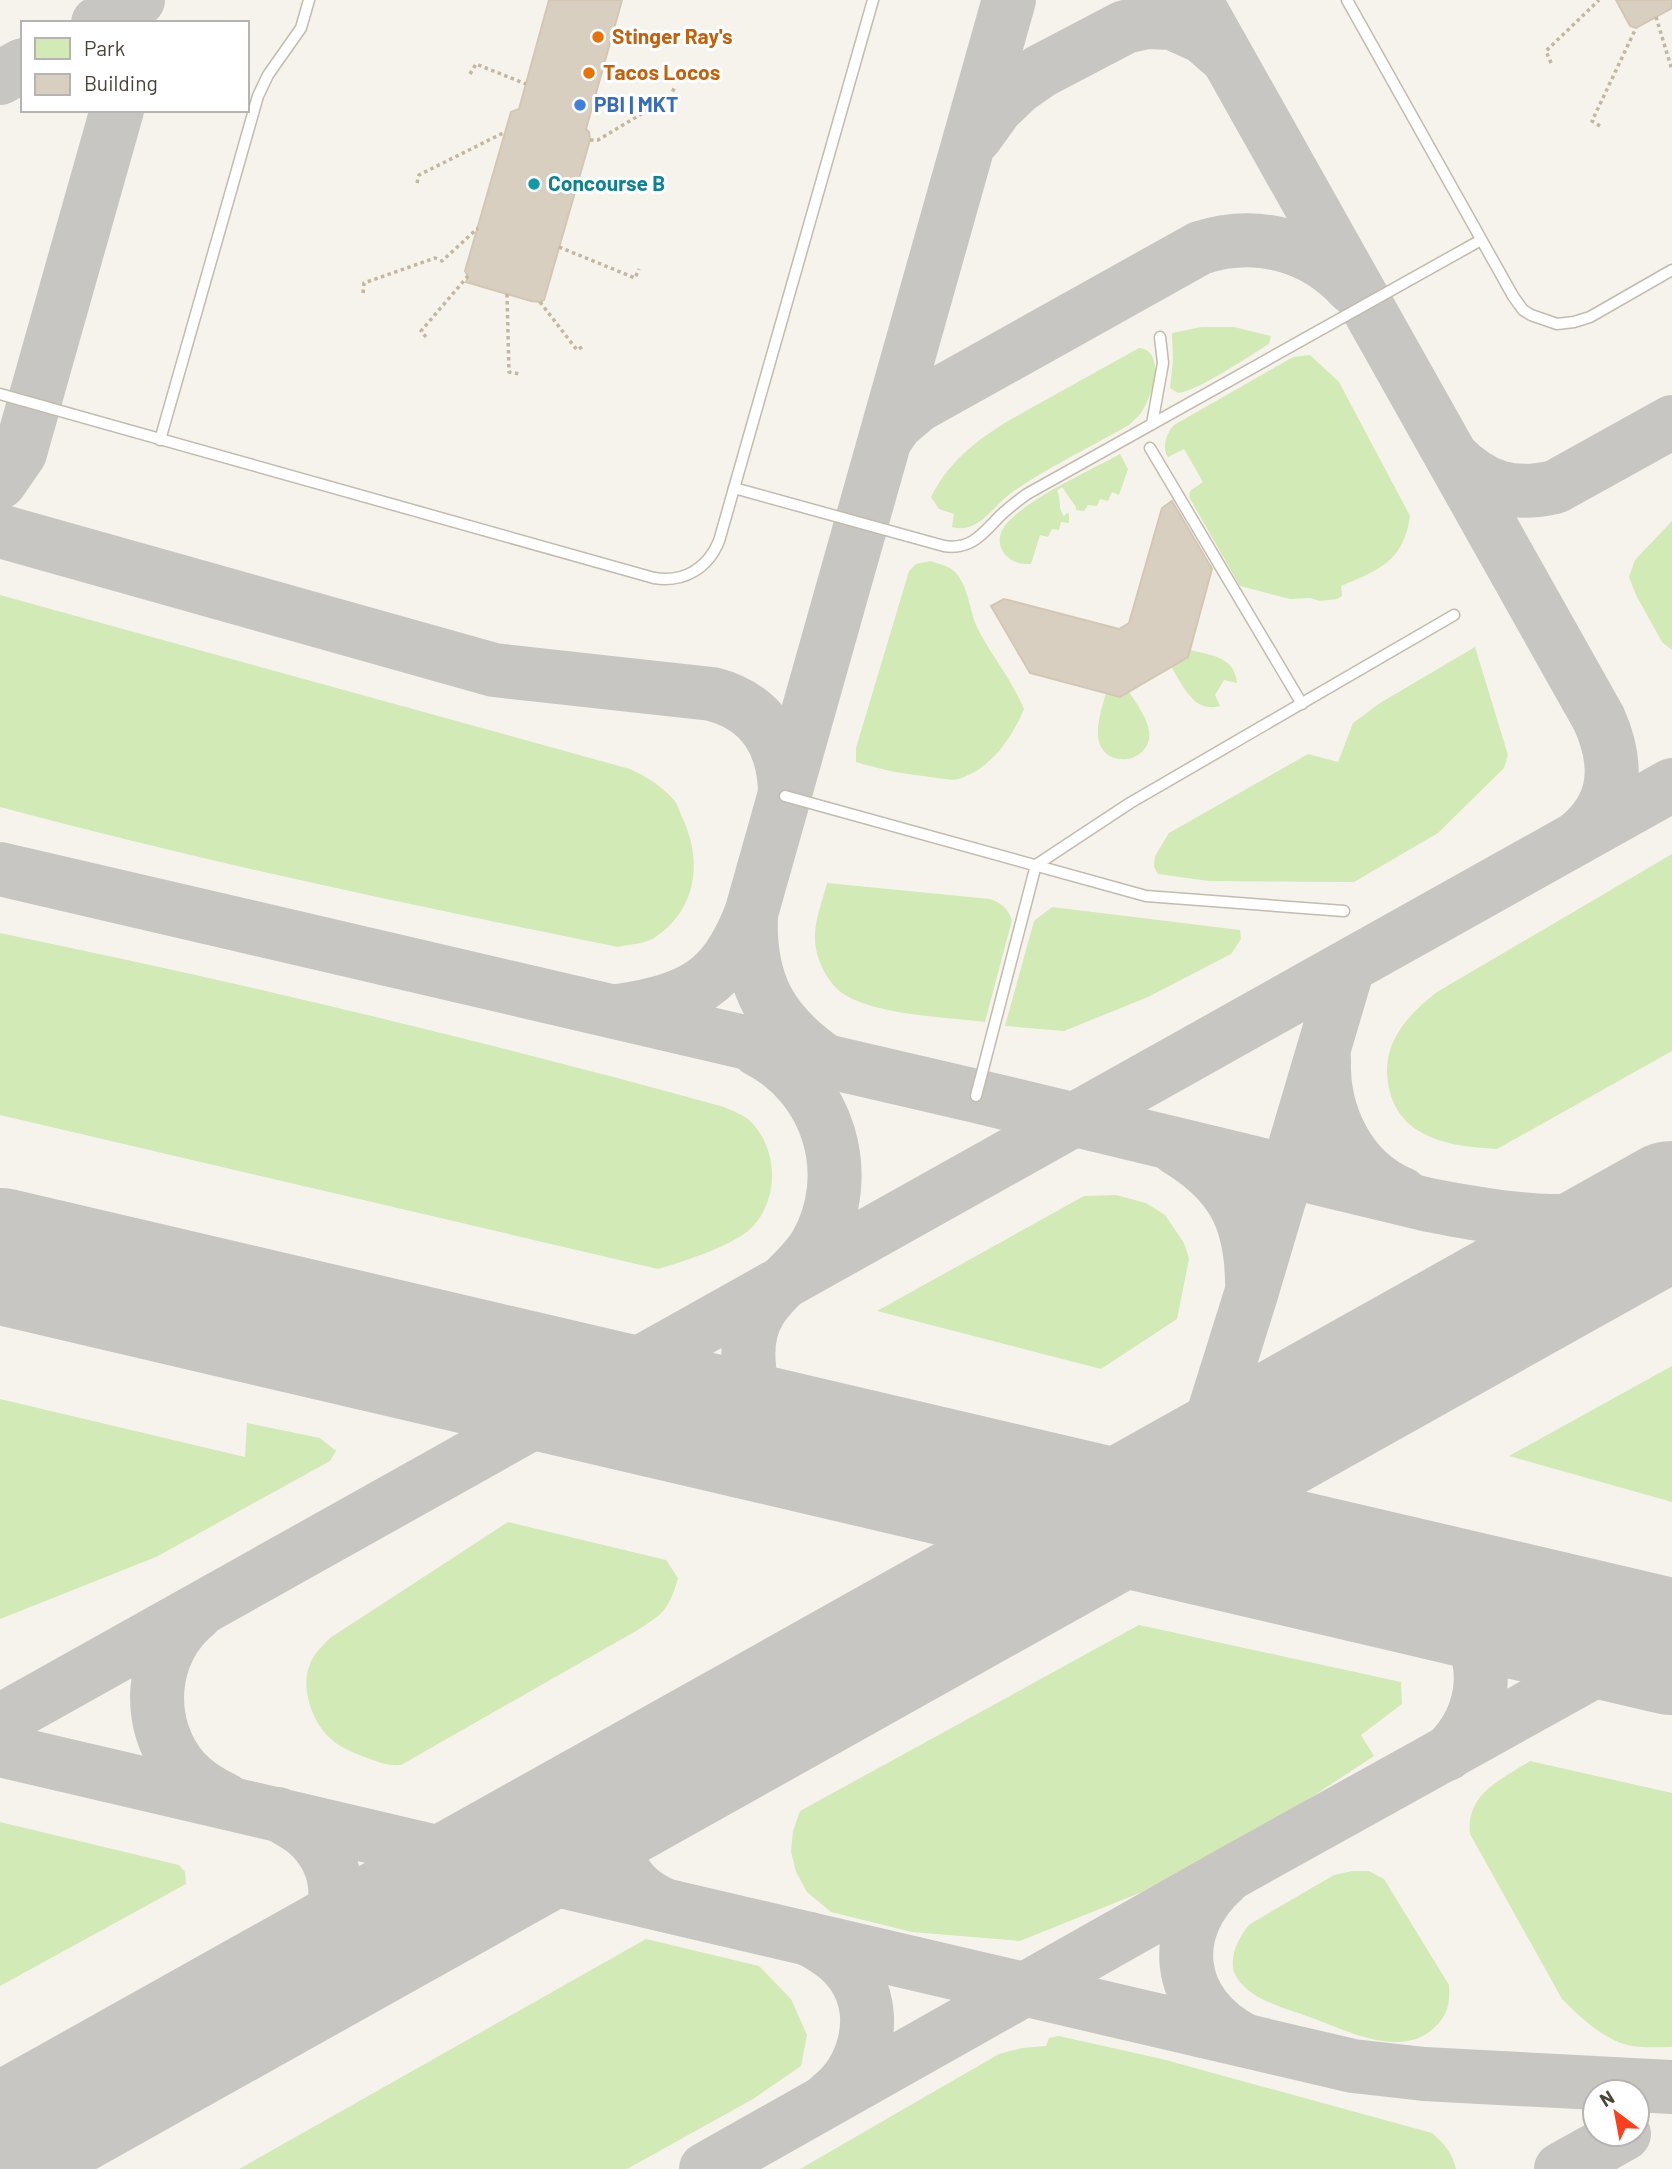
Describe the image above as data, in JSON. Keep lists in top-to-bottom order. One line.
{"places":["Stinger Ray's","Tacos Locos","PBI | MKT","Concourse B"],"legend":["Park","Building"],"north":"top left"}
